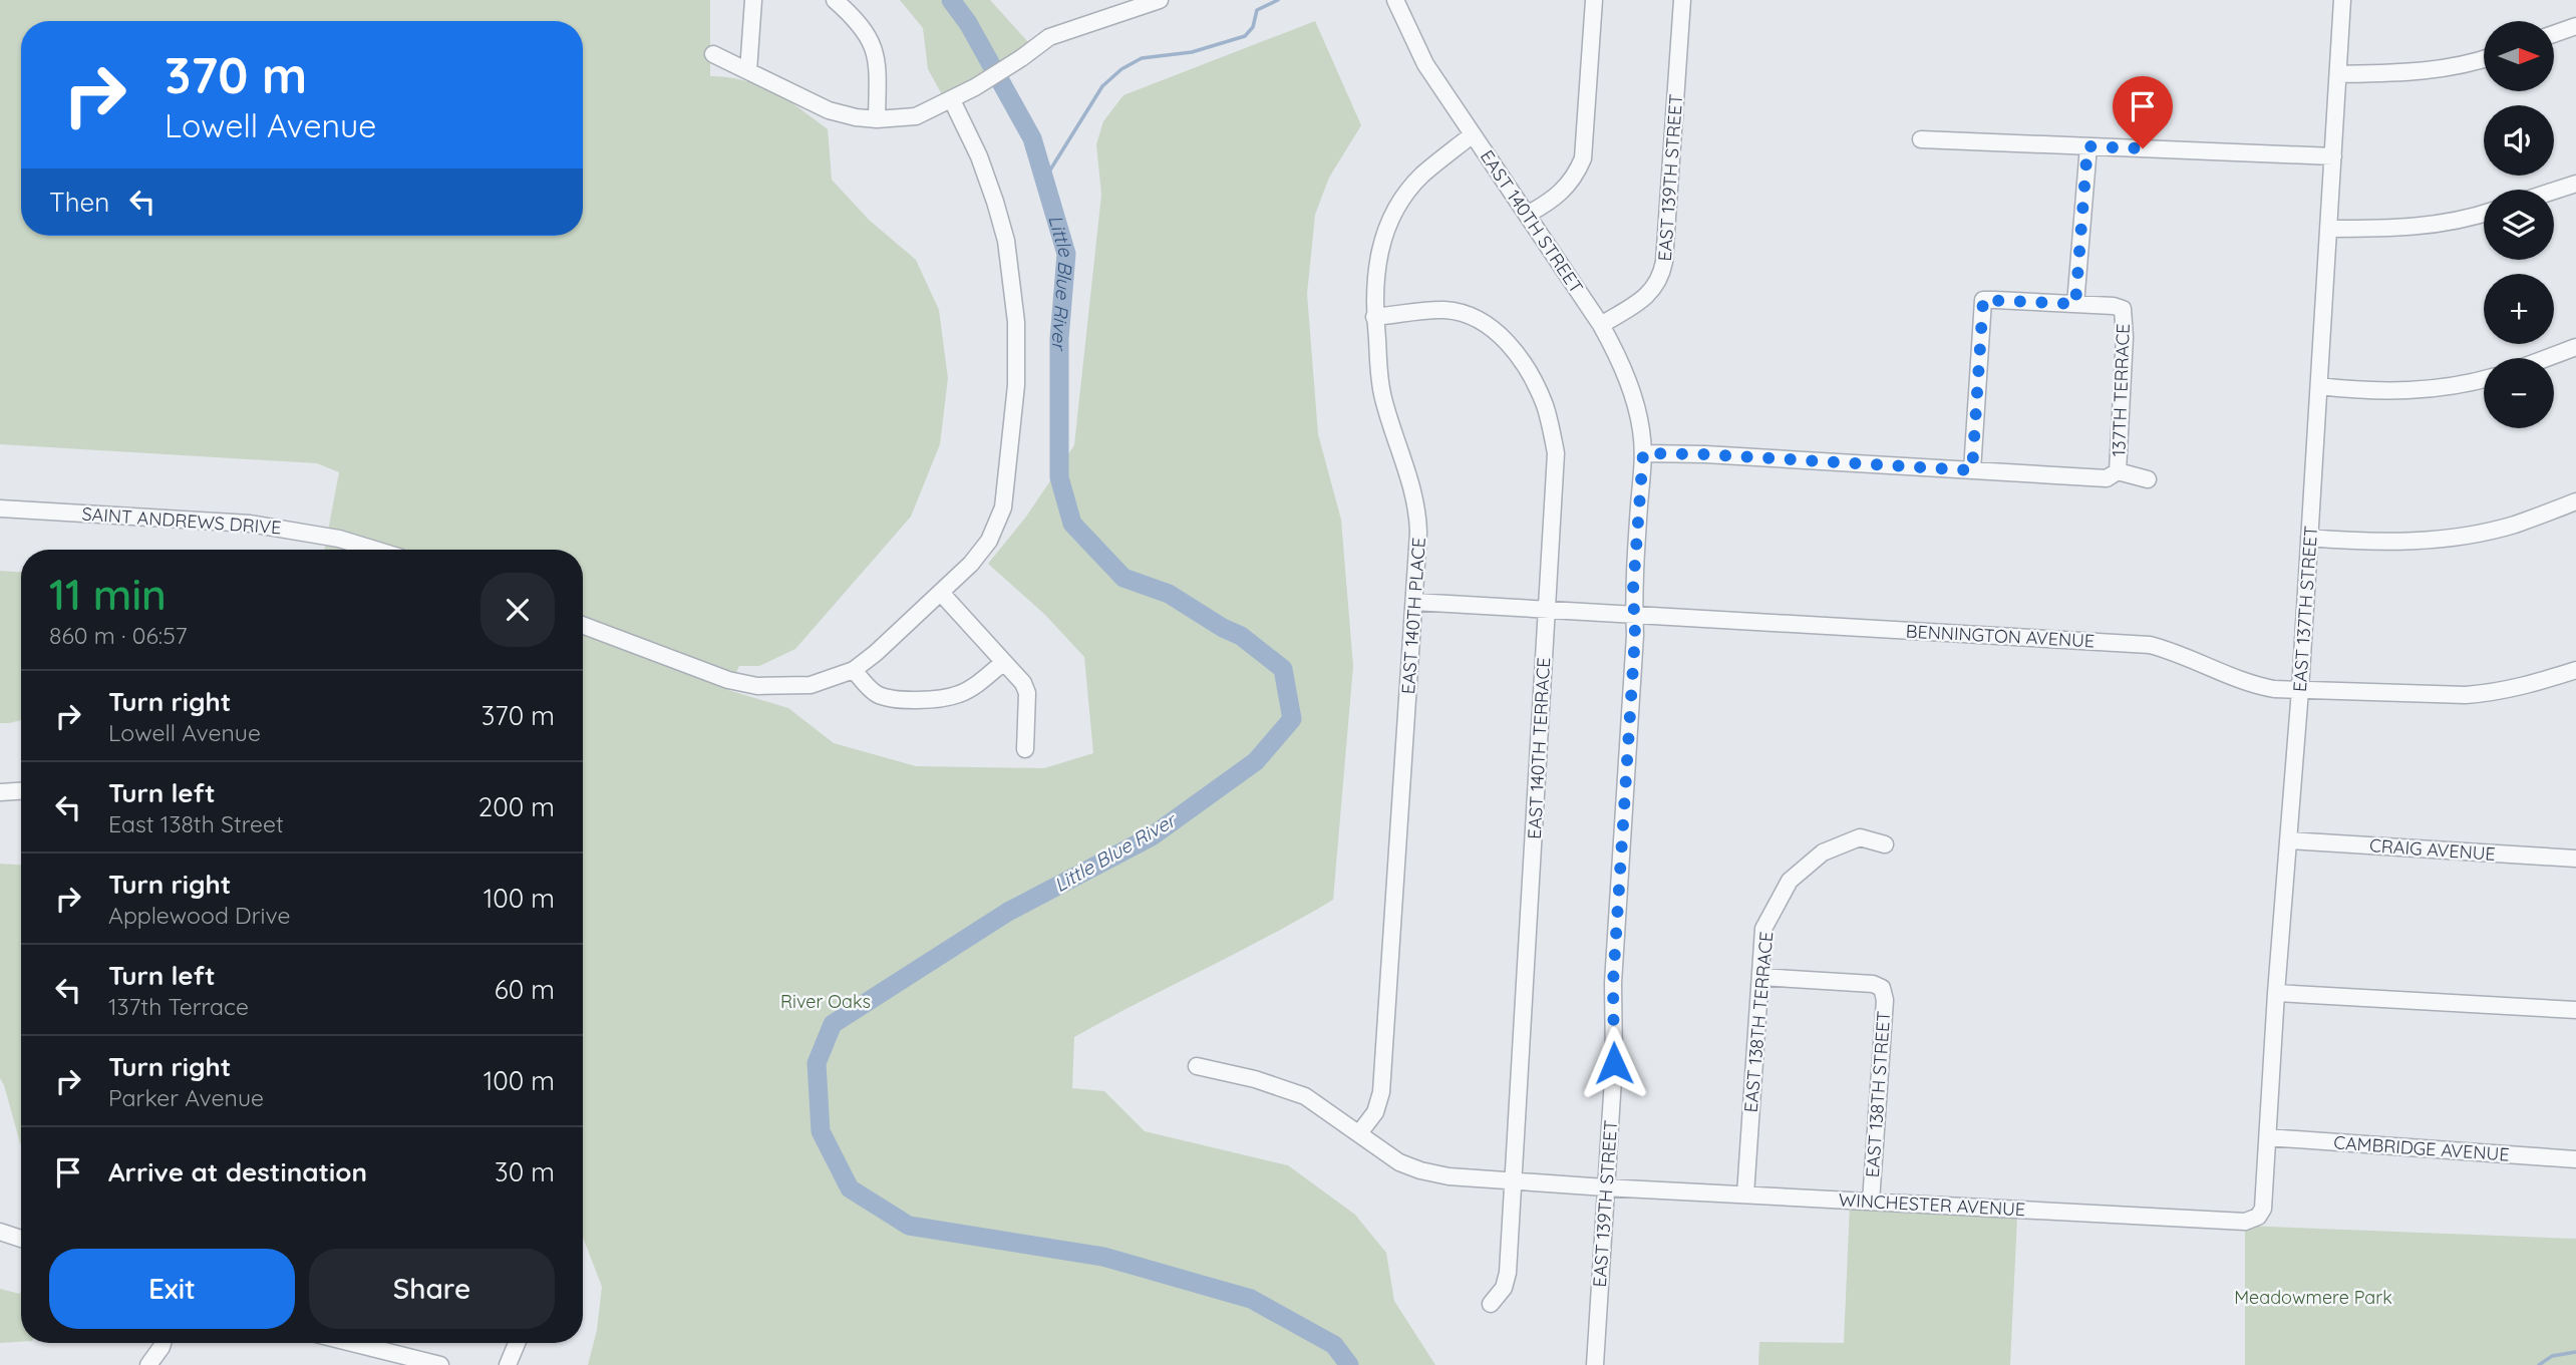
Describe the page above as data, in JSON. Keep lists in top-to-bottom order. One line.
{"streets":{"street":["EAST 139TH STREET","EAST 140TH STREET","137TH TERRACE","SAINT ANDREWS DRIVE","EAST 137TH STREET","EAST 140TH PLACE","BENNINGTON AVENUE","EAST 140TH TERRACE","CRAIG AVENUE","EAST 138TH TERRACE","EAST 138TH STREET","CAMBRIDGE AVENUE","WINCHESTER AVENUE"]},"crossings":[["EAST 139TH STREET","EAST 140TH STREET"],["EAST 139TH STREET","BENNINGTON AVENUE"],["EAST 139TH STREET","WINCHESTER AVENUE"],["EAST 140TH STREET","EAST 140TH PLACE"],["EAST 137TH STREET","BENNINGTON AVENUE"],["EAST 137TH STREET","CRAIG AVENUE"],["EAST 137TH STREET","CAMBRIDGE AVENUE"],["EAST 137TH STREET","WINCHESTER AVENUE"],["EAST 140TH PLACE","BENNINGTON AVENUE"],["EAST 140TH PLACE","EAST 140TH TERRACE"],["EAST 140TH PLACE","WINCHESTER AVENUE"],["BENNINGTON AVENUE","EAST 140TH TERRACE"],["EAST 140TH TERRACE","WINCHESTER AVENUE"],["EAST 138TH TERRACE","EAST 138TH STREET"],["EAST 138TH TERRACE","WINCHESTER AVENUE"],["EAST 138TH STREET","WINCHESTER AVENUE"]],"water":["Little Blue River"],"parks":["River Oaks","Meadowmere Park"],"north":"right","page":{"map_buttons":["+","−"],"turn":["370 m","Lowell Avenue"],"then":"Then","heading":["11 min","860 m · 06:57"],"list":[{"name":"Turn right","note":"Lowell Avenue","value":"370 m"},{"name":"Turn left","note":"East 138th Street","value":"200 m"},{"name":"Turn right","note":"Applewood Drive","value":"100 m"},{"name":"Turn left","note":"137th Terrace","value":"60 m"},{"name":"Turn right","note":"Parker Avenue","value":"100 m"},{"name":"Arrive at destination","value":"30 m"}],"buttons":["Exit","Share"]}}
